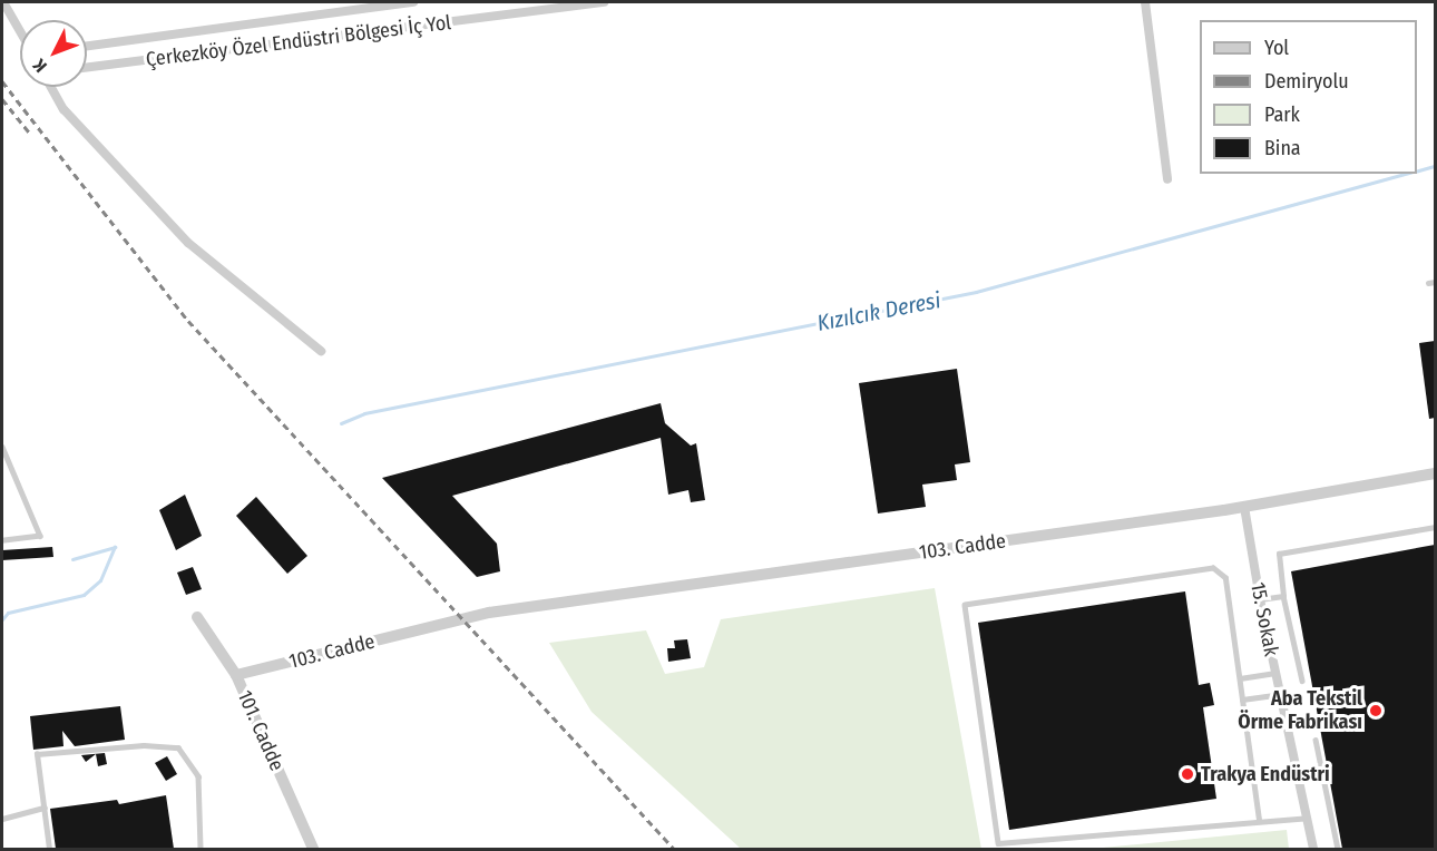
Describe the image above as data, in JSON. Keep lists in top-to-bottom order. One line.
{"streets":{"street":["Çerkezköy Özel Endüstri Bölgesi İç Yol","103. Cadde","15. Sokak","101. Cadde"]},"crossings":[["103. Cadde","15. Sokak"],["103. Cadde","101. Cadde"]],"water":["Kızılcık Deresi"],"places":["Aba Tekstil Örme Fabrikası","Trakya Endüstri"],"legend":["Yol","Demiryolu","Park","Bina"],"north":"bottom left"}
